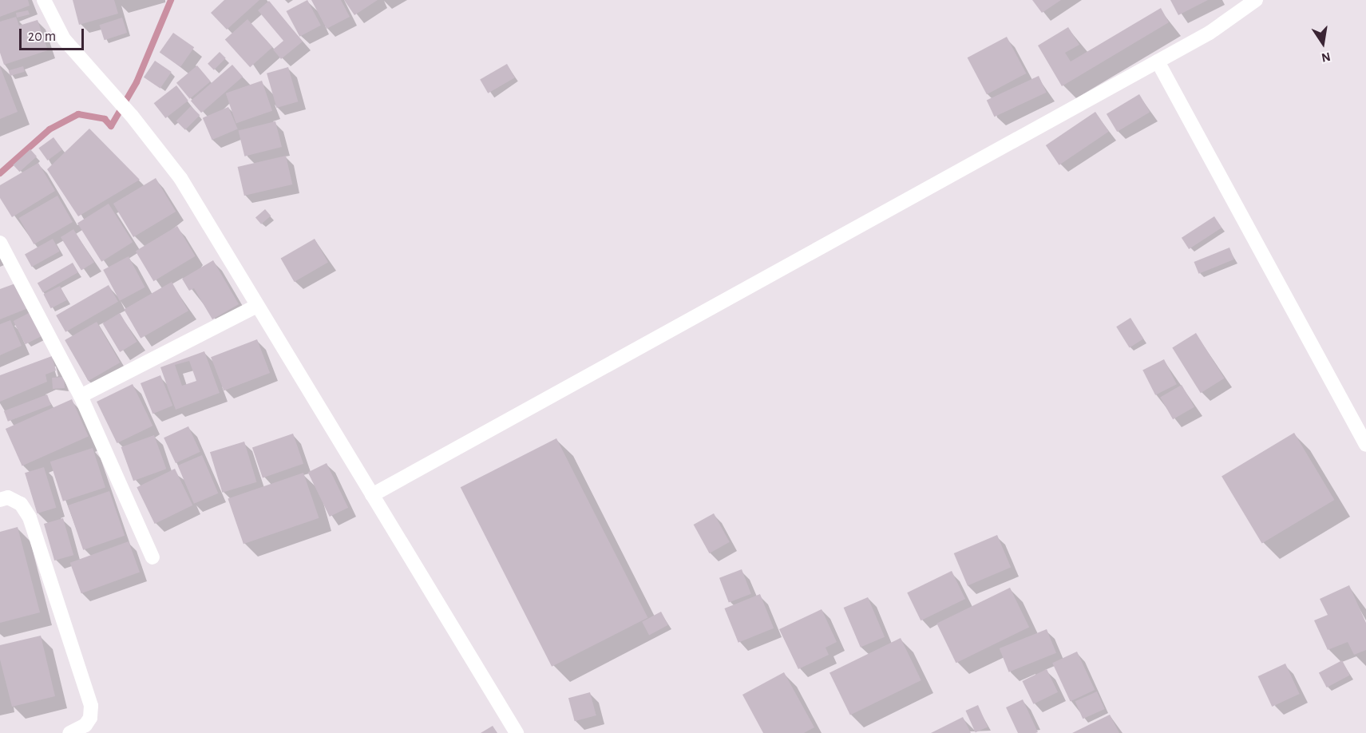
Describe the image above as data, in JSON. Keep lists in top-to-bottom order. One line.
{"scale_bar":"20 m","north":"bottom"}
